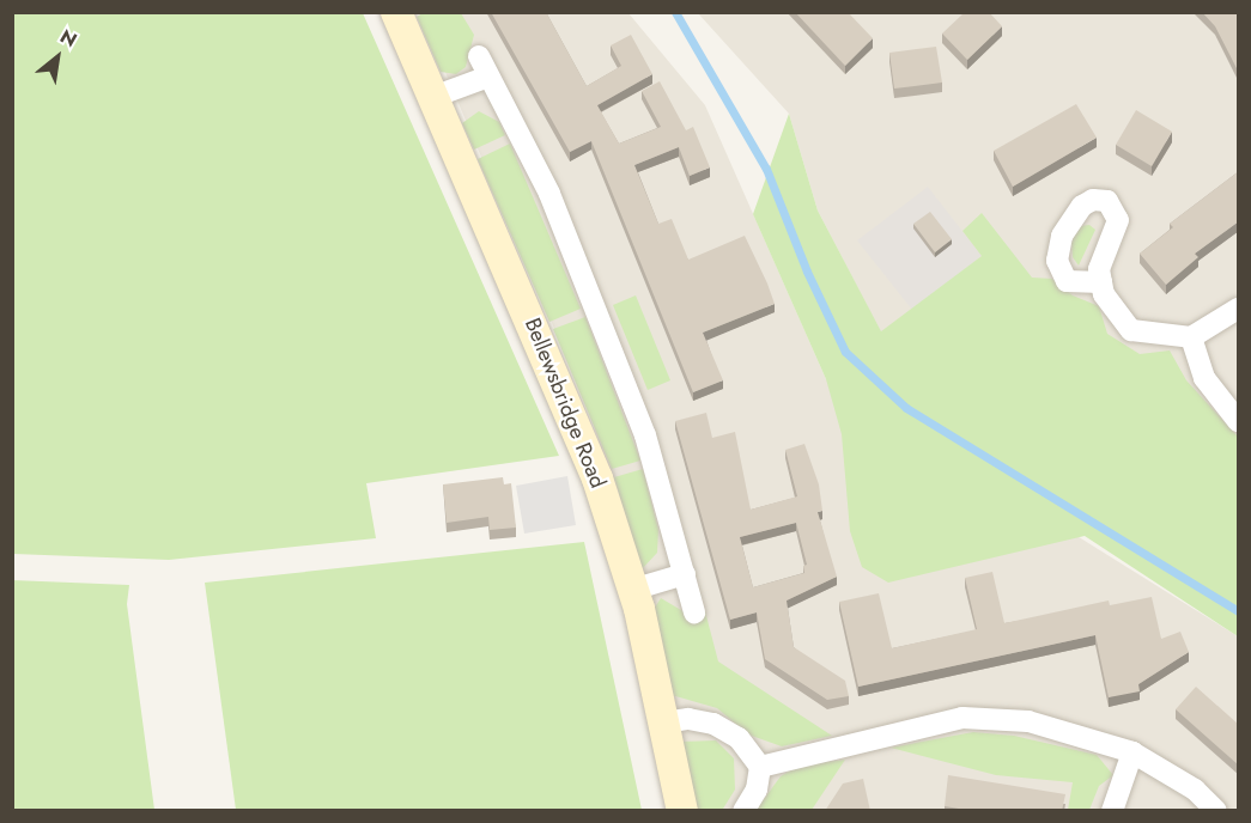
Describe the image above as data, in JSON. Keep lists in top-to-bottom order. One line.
{"streets":{"street":["Bellewsbridge Road"]},"north":"top right"}
